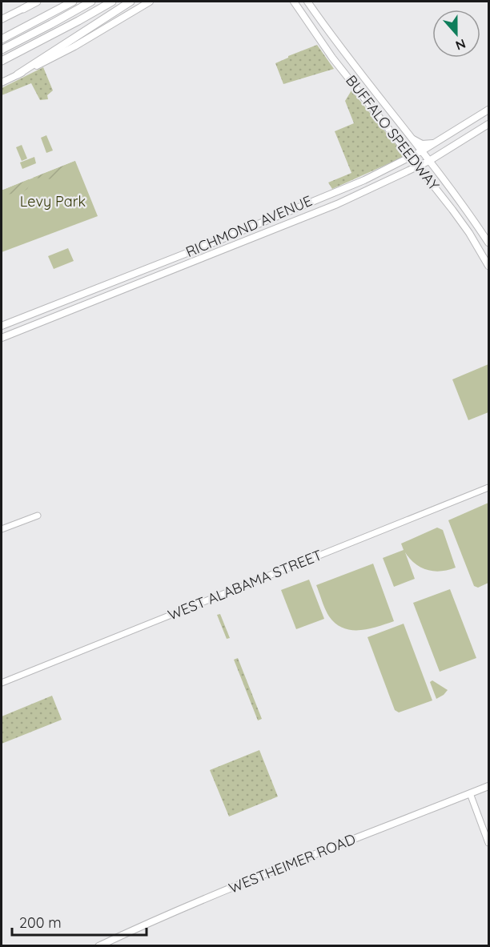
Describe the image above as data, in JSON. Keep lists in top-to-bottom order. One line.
{"streets":{"main road":["BUFFALO SPEEDWAY","RICHMOND AVENUE","WESTHEIMER ROAD"],"street":["WEST ALABAMA STREET"]},"crossings":[["BUFFALO SPEEDWAY","RICHMOND AVENUE"]],"parks":["Levy Park"],"scale_bar":"200 m","north":"bottom"}
